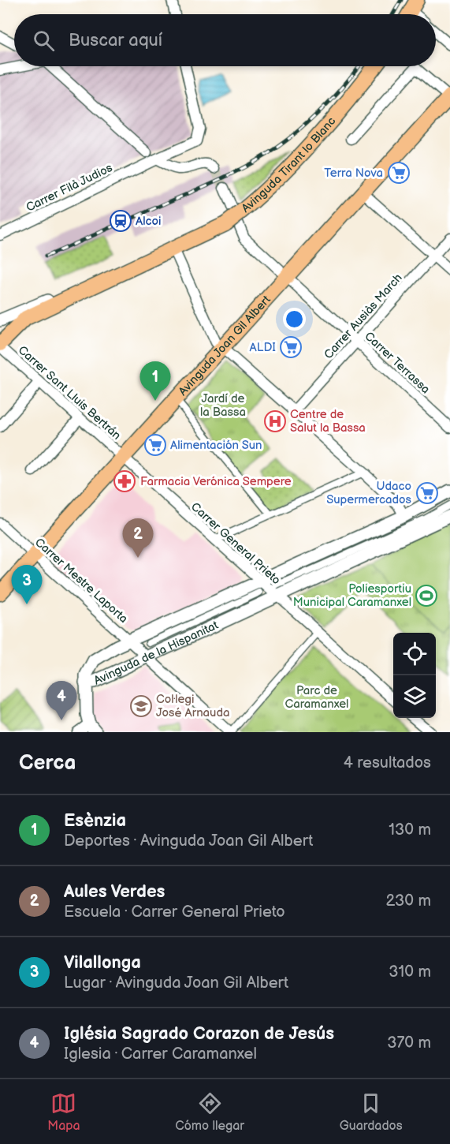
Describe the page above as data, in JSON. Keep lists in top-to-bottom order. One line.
{"streets":{"main road":["Avinguda Tirant lo Blanc","Avinguda Joan Gil Albert"],"street":["Carrer Filà Judios","Carrer Ausiàs March","Carrer Terrassa","Carrer Sant Lluis Bertrán","Carrer General Prieto","Carrer Mestre Laporta","Avinguda de la Hispanitat"]},"crossings":[["Avinguda Tirant lo Blanc","Carrer Sant Lluis Bertrán"],["Carrer Ausiàs March","Carrer Terrassa"],["Avinguda Joan Gil Albert","Carrer Terrassa"],["Avinguda Joan Gil Albert","Carrer Sant Lluis Bertrán"],["Avinguda Joan Gil Albert","Carrer General Prieto"],["Avinguda Joan Gil Albert","Carrer Mestre Laporta"],["Carrer Sant Lluis Bertrán","Carrer General Prieto"],["Carrer General Prieto","Avinguda de la Hispanitat"],["Carrer Mestre Laporta","Avinguda de la Hispanitat"]],"parks":["Jardí de la Bassa","Parc de Caramanxel"],"places":{"supermarket":["Terra Nova","ALDI","Alimentación Sun","Udaco Supermercados"],"station":["Alcoi"],"hospital":["Centre de Salut la Bassa"],"pharmacy":["Farmacia Verónica Sempere"],"sports":["Poliesportiu Municipal Caramanxel"],"school or university":["Col·legi José Arnauda"]},"page":{"search":"Buscar aquí","pins":["1","2","3","4"],"heading":["Cerca","4 resultados"],"list":[{"mark":"1","name":"Esènzia","note":"Deportes · Avinguda Joan Gil Albert","value":"130 m"},{"mark":"2","name":"Aules Verdes","note":"Escuela · Carrer General Prieto","value":"230 m"},{"mark":"3","name":"Vilallonga","note":"Lugar · Avinguda Joan Gil Albert","value":"310 m"},{"mark":"4","name":"Iglésia Sagrado Corazon de Jesús","note":"Iglesia · Carrer Caramanxel","value":"370 m"}],"nav":["Mapa","Cómo llegar","Guardados"]}}
